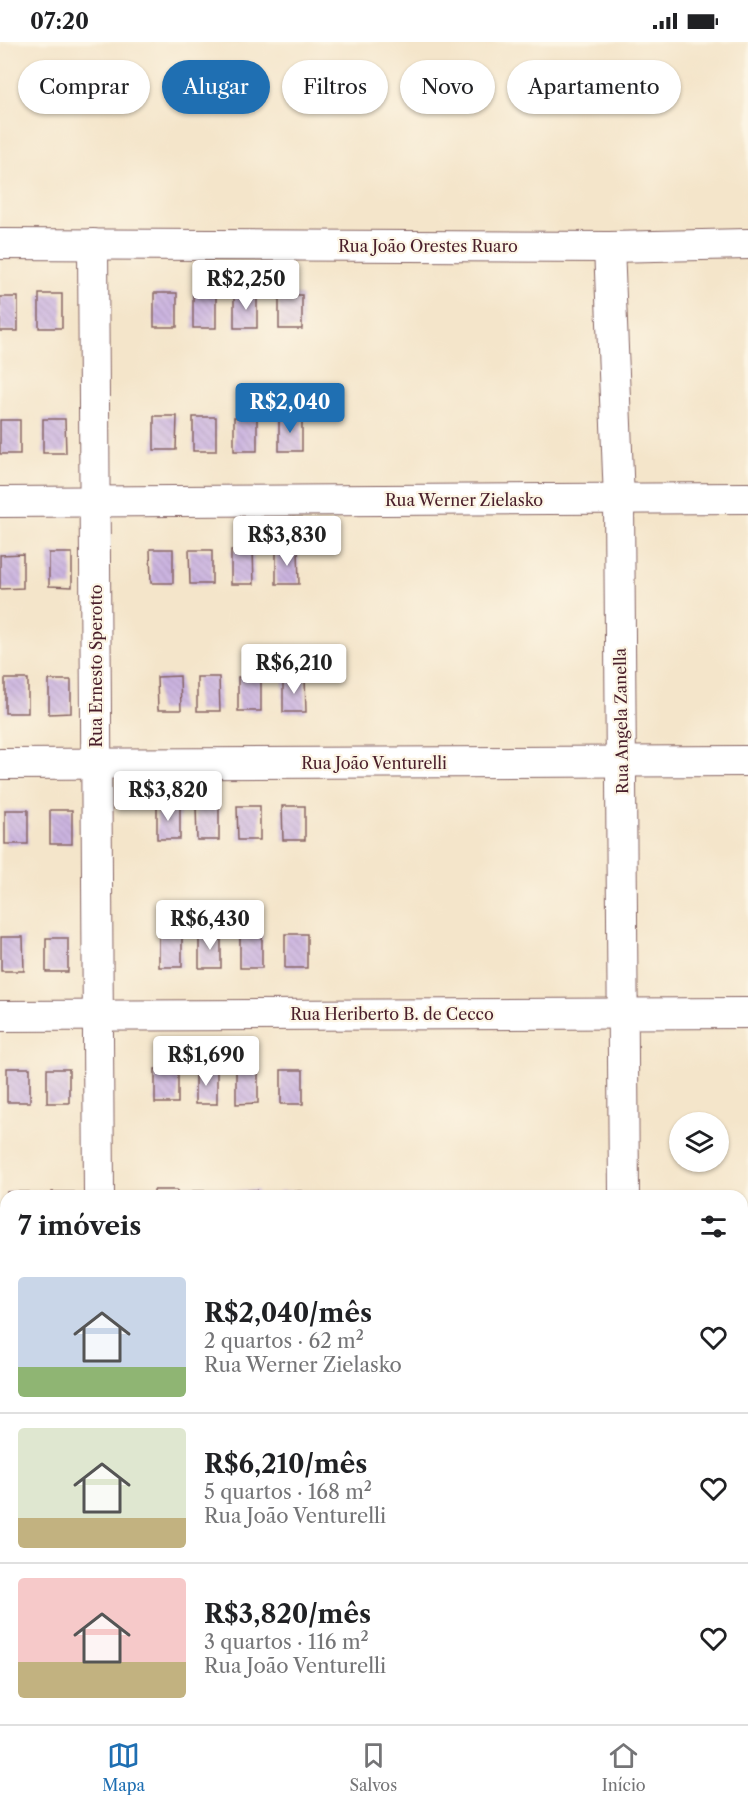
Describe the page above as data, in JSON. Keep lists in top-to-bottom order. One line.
{"streets":{"street":["Rua João Orestes Ruaro","Rua Werner Zielasko","Rua Ernesto Sperotto","Rua Angela Zanella","Rua João Venturelli","Rua Heriberto B. de Cecco"]},"crossings":[["Rua João Orestes Ruaro","Rua Ernesto Sperotto"],["Rua João Orestes Ruaro","Rua Angela Zanella"],["Rua Werner Zielasko","Rua Ernesto Sperotto"],["Rua Werner Zielasko","Rua Angela Zanella"],["Rua Ernesto Sperotto","Rua João Venturelli"],["Rua Ernesto Sperotto","Rua Heriberto B. de Cecco"],["Rua Angela Zanella","Rua João Venturelli"],["Rua Angela Zanella","Rua Heriberto B. de Cecco"]],"page":{"status":"07:20","chip":["Comprar","Alugar","Filtros","Novo","Apartamento"],"price":["R$2,250","R$2,040","R$3,830","R$6,210","R$3,820","R$6,430","R$1,690"],"heading":"7 imóveis","list":[{"name":"R$2,040/mês","note":"2 quartos · 62 m² · Rua Werner Zielasko"},{"name":"R$6,210/mês","note":"5 quartos · 168 m² · Rua João Venturelli"},{"name":"R$3,820/mês","note":"3 quartos · 116 m² · Rua João Venturelli"}],"tabs":["Mapa","Salvos","Início"]}}
